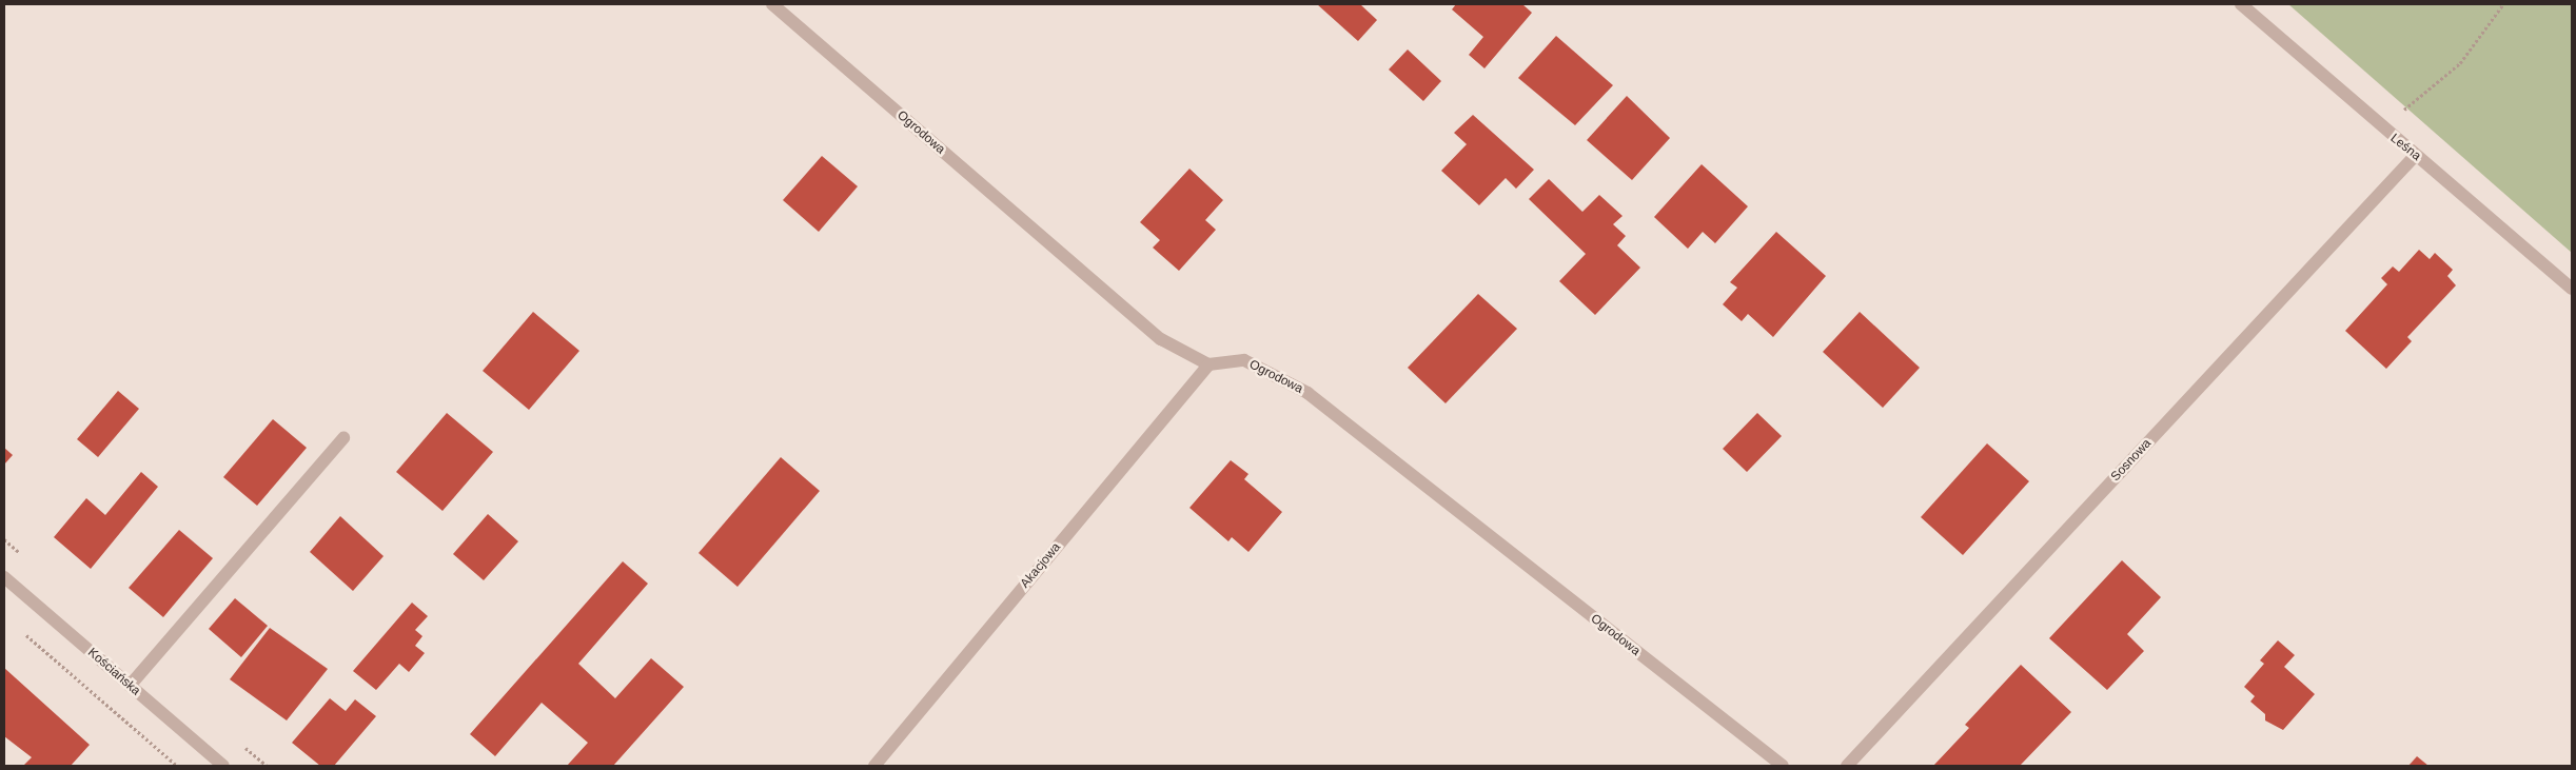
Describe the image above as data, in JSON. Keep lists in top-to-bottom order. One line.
{"streets":{"street":["Ogrodowa","Leśna","Sosnowa","Akacjowa","Kościańska"]},"crossings":[["Ogrodowa","Akacjowa"],["Leśna","Sosnowa"]]}
